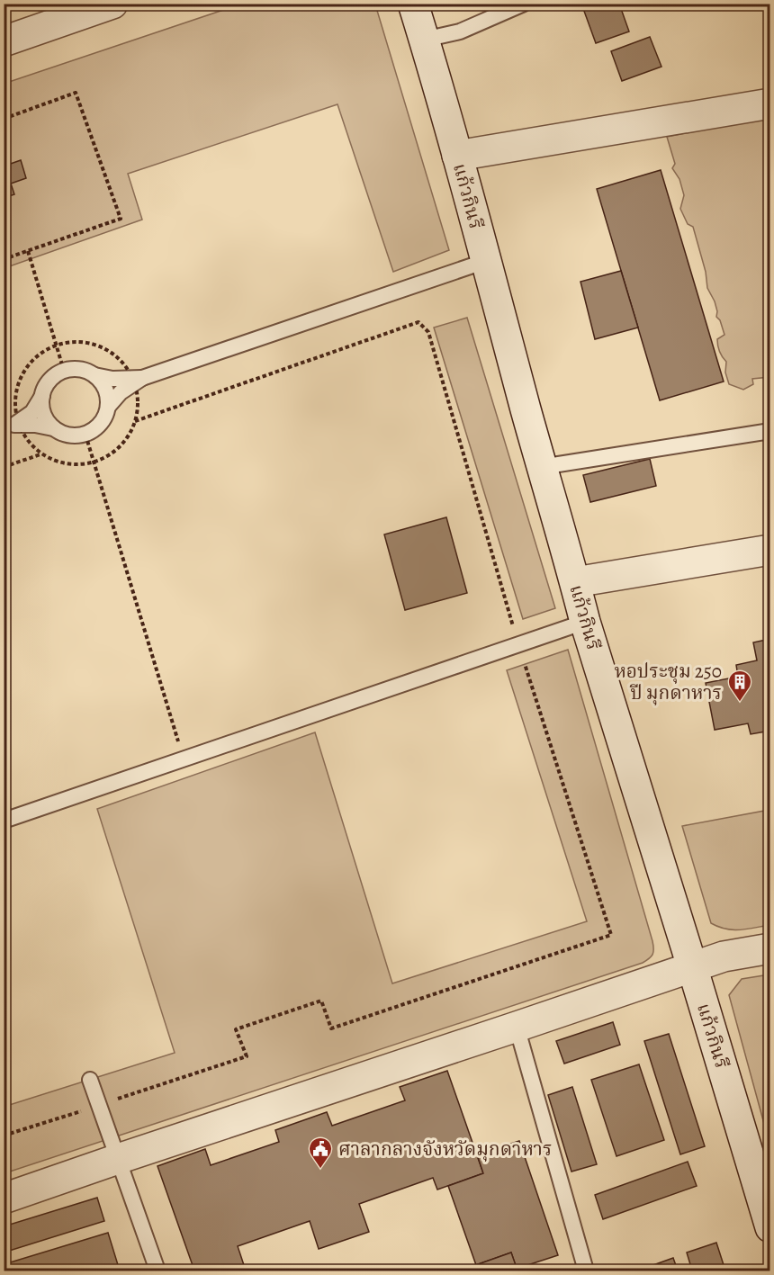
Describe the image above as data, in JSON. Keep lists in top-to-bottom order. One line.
{"streets":{"street":["แก้วกินรี"]},"places":{"building":["หอประชุม 250 ปี มุกดาหาร"],"public building":["ศาลากลางจังหวัดมุกดาหาร"]}}
